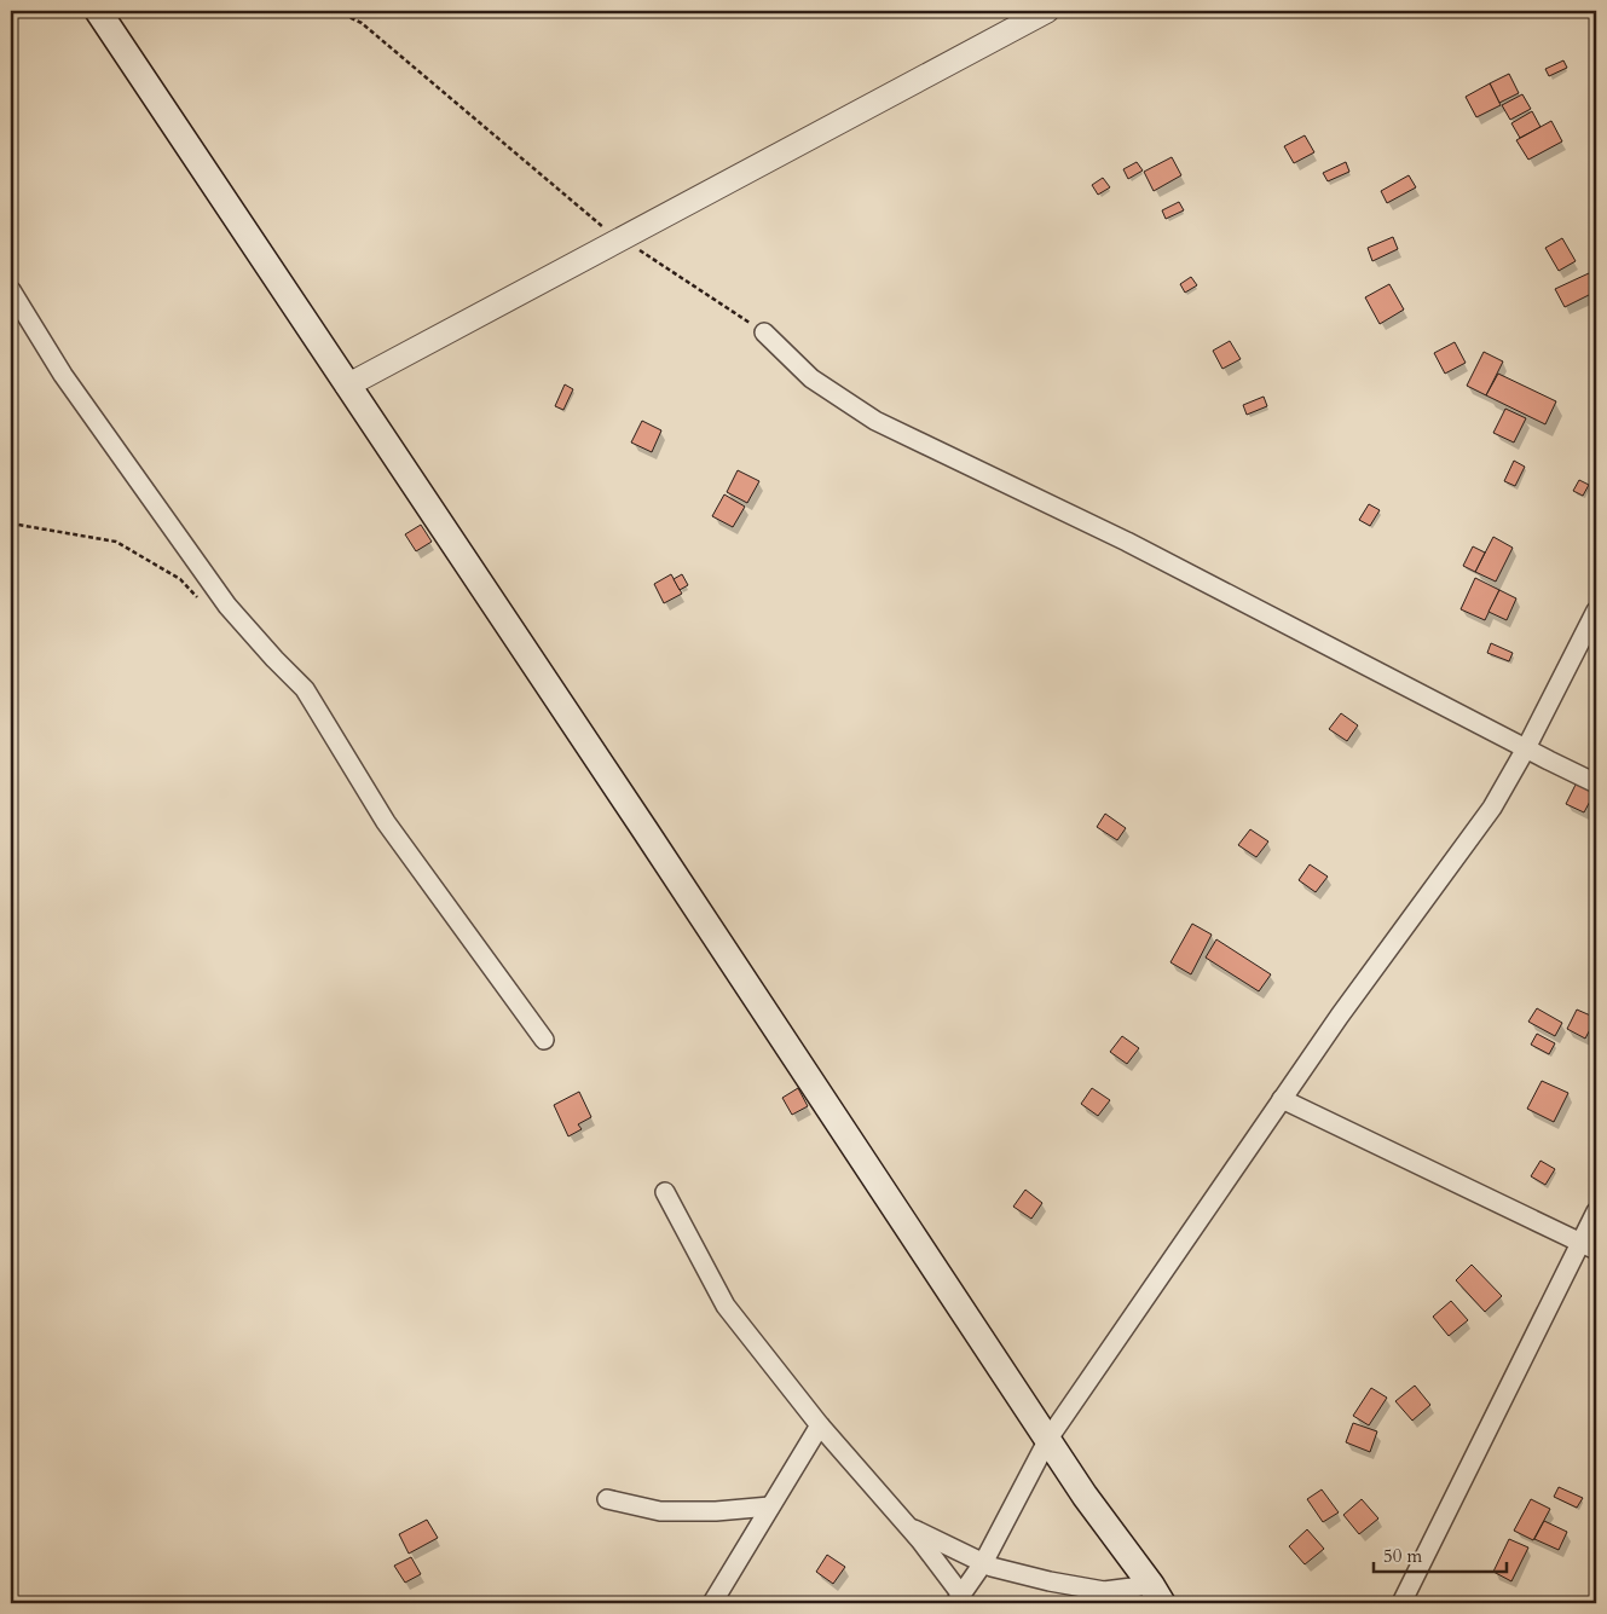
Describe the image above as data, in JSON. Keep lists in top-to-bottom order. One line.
{"scale_bar":"50 m"}
